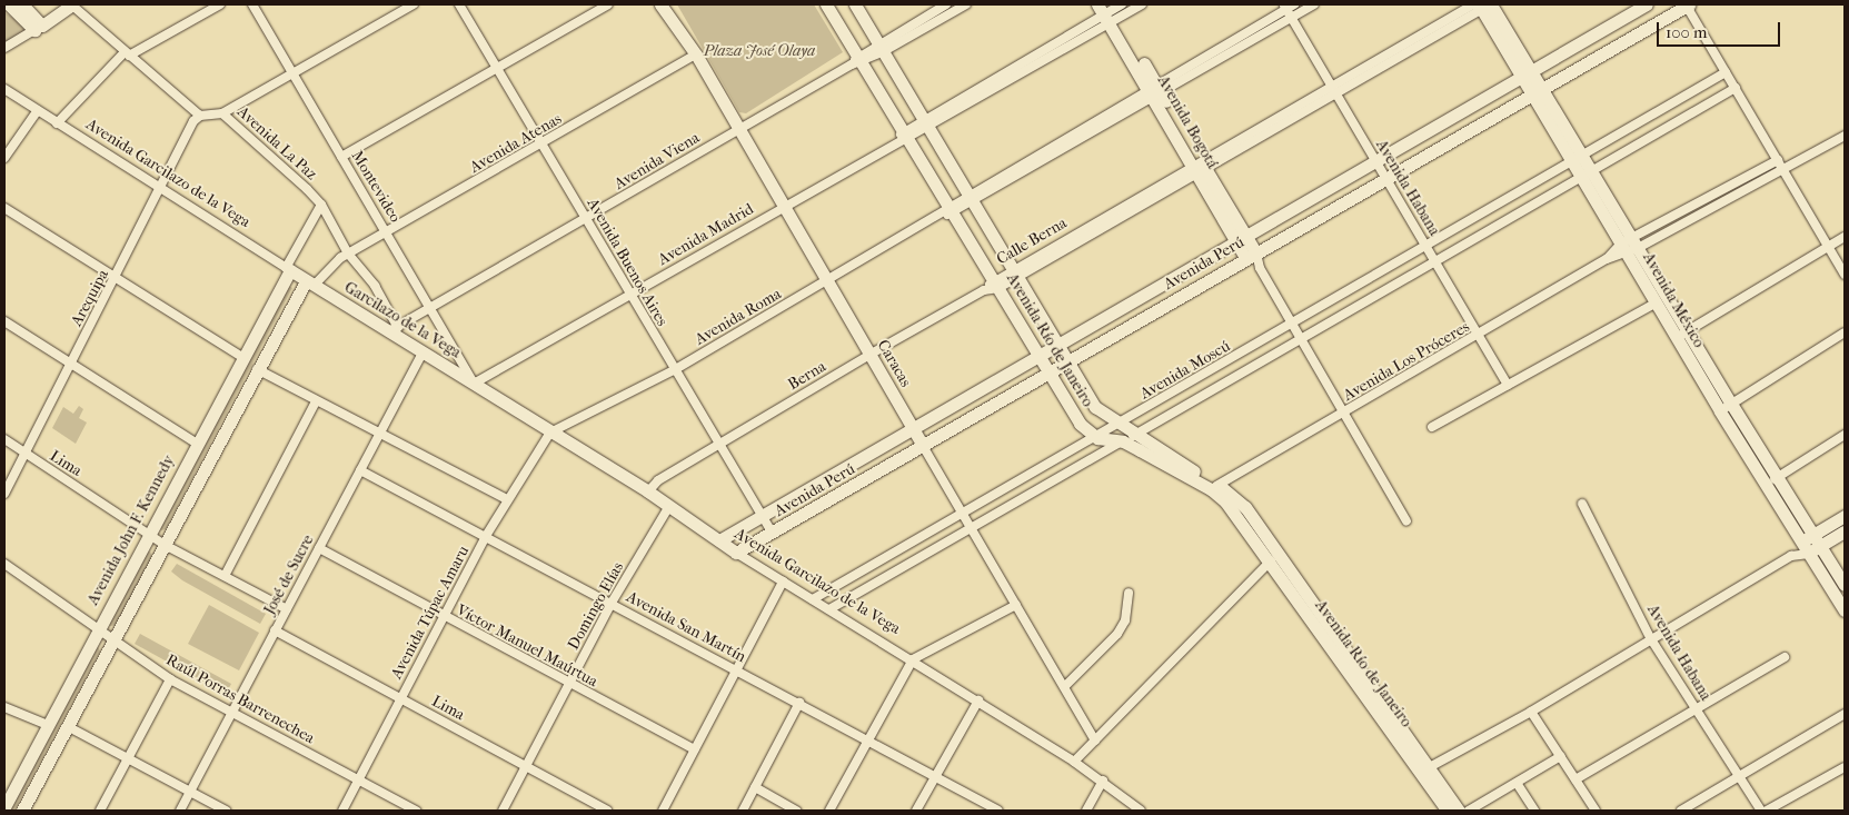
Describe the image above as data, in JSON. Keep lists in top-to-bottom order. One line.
{"streets":{"street":["Avenida Bogotá","Avenida La Paz","Avenida Atenas","Avenida Viena","Avenida Garcilazo de la Vega","Montevideo","Avenida Habana","Avenida Madrid","Calle Berna","Avenida Buenos Aires","Avenida Perú","Arequipa","Avenida México","Avenida Roma","Garcilazo de la Vega","Avenida Río de Janeiro","Avenida Los Próceres","Caracas","Avenida Moscú","Berna","Lima","Avenida John F. Kennedy","José de Sucre","Domingo Elías","Avenida Túpac Amaru","Avenida San Martín","Víctor Manuel Maúrtua","Raúl Porras Barrenechea"]},"crossings":[["Avenida Bogotá","Avenida Madrid"],["Avenida Bogotá","Calle Berna"],["Avenida Bogotá","Avenida Perú"],["Avenida Bogotá","Avenida Roma"],["Avenida La Paz","Avenida Atenas"],["Avenida La Paz","Avenida Viena"],["Avenida La Paz","Arequipa"],["Avenida La Paz","Garcilazo de la Vega"],["Avenida Atenas","Avenida Garcilazo de la Vega"],["Avenida Atenas","Montevideo"],["Avenida Atenas","Avenida Buenos Aires"],["Avenida Atenas","Garcilazo de la Vega"],["Avenida Atenas","Caracas"],["Avenida Viena","Montevideo"],["Avenida Viena","Avenida Buenos Aires"],["Avenida Viena","Garcilazo de la Vega"],["Avenida Viena","Avenida Río de Janeiro"],["Avenida Viena","Caracas"],["Avenida Garcilazo de la Vega","Montevideo"],["Avenida Garcilazo de la Vega","Avenida Madrid"],["Avenida Garcilazo de la Vega","Avenida Perú"],["Avenida Garcilazo de la Vega","Arequipa"],["Avenida Garcilazo de la Vega","Avenida Roma"],["Avenida Garcilazo de la Vega","Garcilazo de la Vega"],["Avenida Garcilazo de la Vega","Avenida Moscú"],["Avenida Garcilazo de la Vega","Berna"],["Avenida Garcilazo de la Vega","Avenida John F. Kennedy"],["Avenida Garcilazo de la Vega","Domingo Elías"],["Avenida Garcilazo de la Vega","Avenida Túpac Amaru"],["Montevideo","Avenida Madrid"],["Montevideo","Garcilazo de la Vega"],["Avenida Habana","Avenida Perú"],["Avenida Habana","Avenida Roma"],["Avenida Habana","Avenida Los Próceres"],["Avenida Habana","Avenida Moscú"],["Avenida Madrid","Avenida Buenos Aires"],["Avenida Madrid","Garcilazo de la Vega"],["Avenida Madrid","Avenida Río de Janeiro"],["Avenida Madrid","Caracas"],["Calle Berna","Avenida Río de Janeiro"],["Calle Berna","Berna"],["Avenida Buenos Aires","Avenida Perú"],["Avenida Buenos Aires","Avenida Roma"],["Avenida Buenos Aires","Berna"],["Avenida Perú","Avenida México"],["Avenida Perú","Avenida Río de Janeiro"],["Avenida Perú","Caracas"],["Arequipa","Lima"],["Avenida México","Avenida Los Próceres"],["Avenida México","Avenida Moscú"],["Avenida Roma","Avenida Río de Janeiro"],["Avenida Roma","Caracas"],["Avenida Roma","Avenida Túpac Amaru"],["Garcilazo de la Vega","José de Sucre"],["Avenida Río de Janeiro","Avenida Los Próceres"],["Avenida Río de Janeiro","Avenida Moscú"],["Caracas","Avenida Moscú"],["Caracas","Berna"],["Lima","Avenida John F. Kennedy"],["Lima","José de Sucre"],["Lima","Domingo Elías"],["Lima","Avenida Túpac Amaru"],["Avenida John F. Kennedy","Raúl Porras Barrenechea"],["José de Sucre","Avenida San Martín"],["José de Sucre","Víctor Manuel Maúrtua"],["José de Sucre","Raúl Porras Barrenechea"],["Domingo Elías","Avenida San Martín"],["Domingo Elías","Víctor Manuel Maúrtua"],["Avenida Túpac Amaru","Avenida San Martín"],["Avenida Túpac Amaru","Víctor Manuel Maúrtua"],["Avenida Túpac Amaru","Raúl Porras Barrenechea"]],"parks":["Plaza José Olaya"],"scale_bar":"100 m"}
